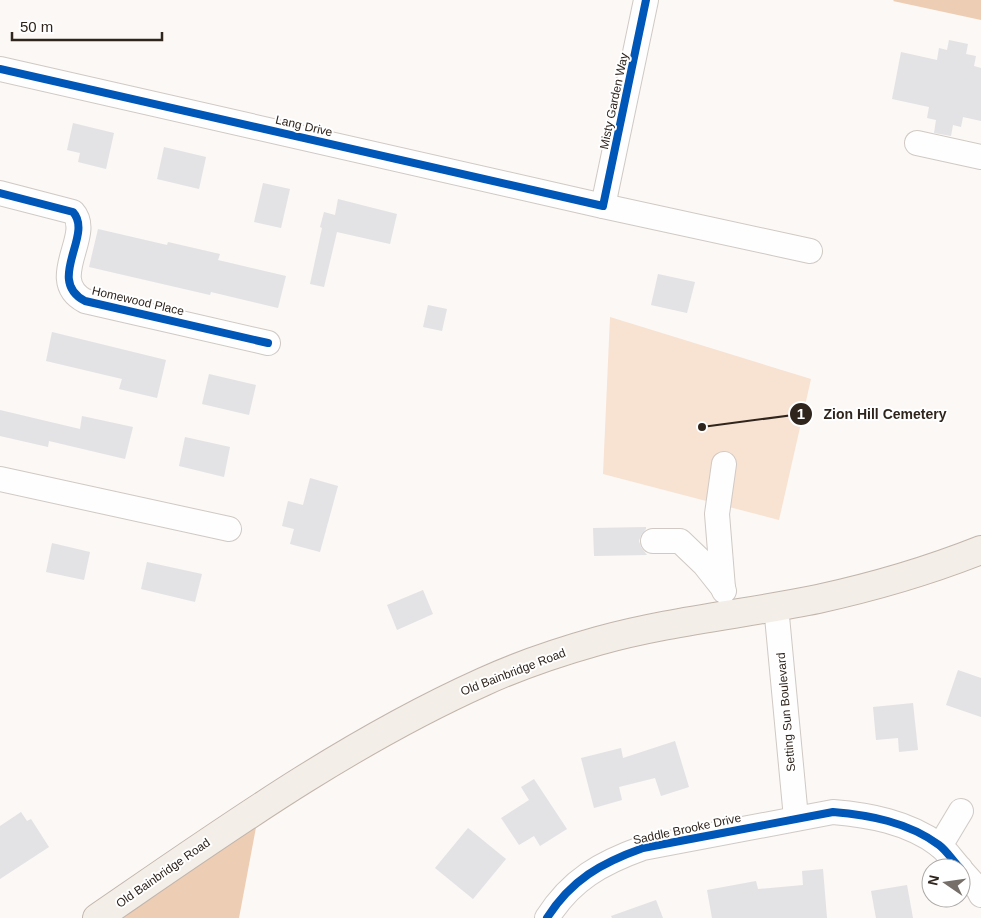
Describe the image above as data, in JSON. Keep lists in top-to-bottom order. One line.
{"streets":{"main road":["Old Bainbridge Road"],"street":["Misty Garden Way","Lang Drive","Homewood Place","Setting Sun Boulevard","Saddle Brooke Drive"]},"crossings":[["Misty Garden Way","Lang Drive"],["Old Bainbridge Road","Setting Sun Boulevard"],["Setting Sun Boulevard","Saddle Brooke Drive"]],"places":["Zion Hill Cemetery"],"scale_bar":"50 m","north":"left"}
